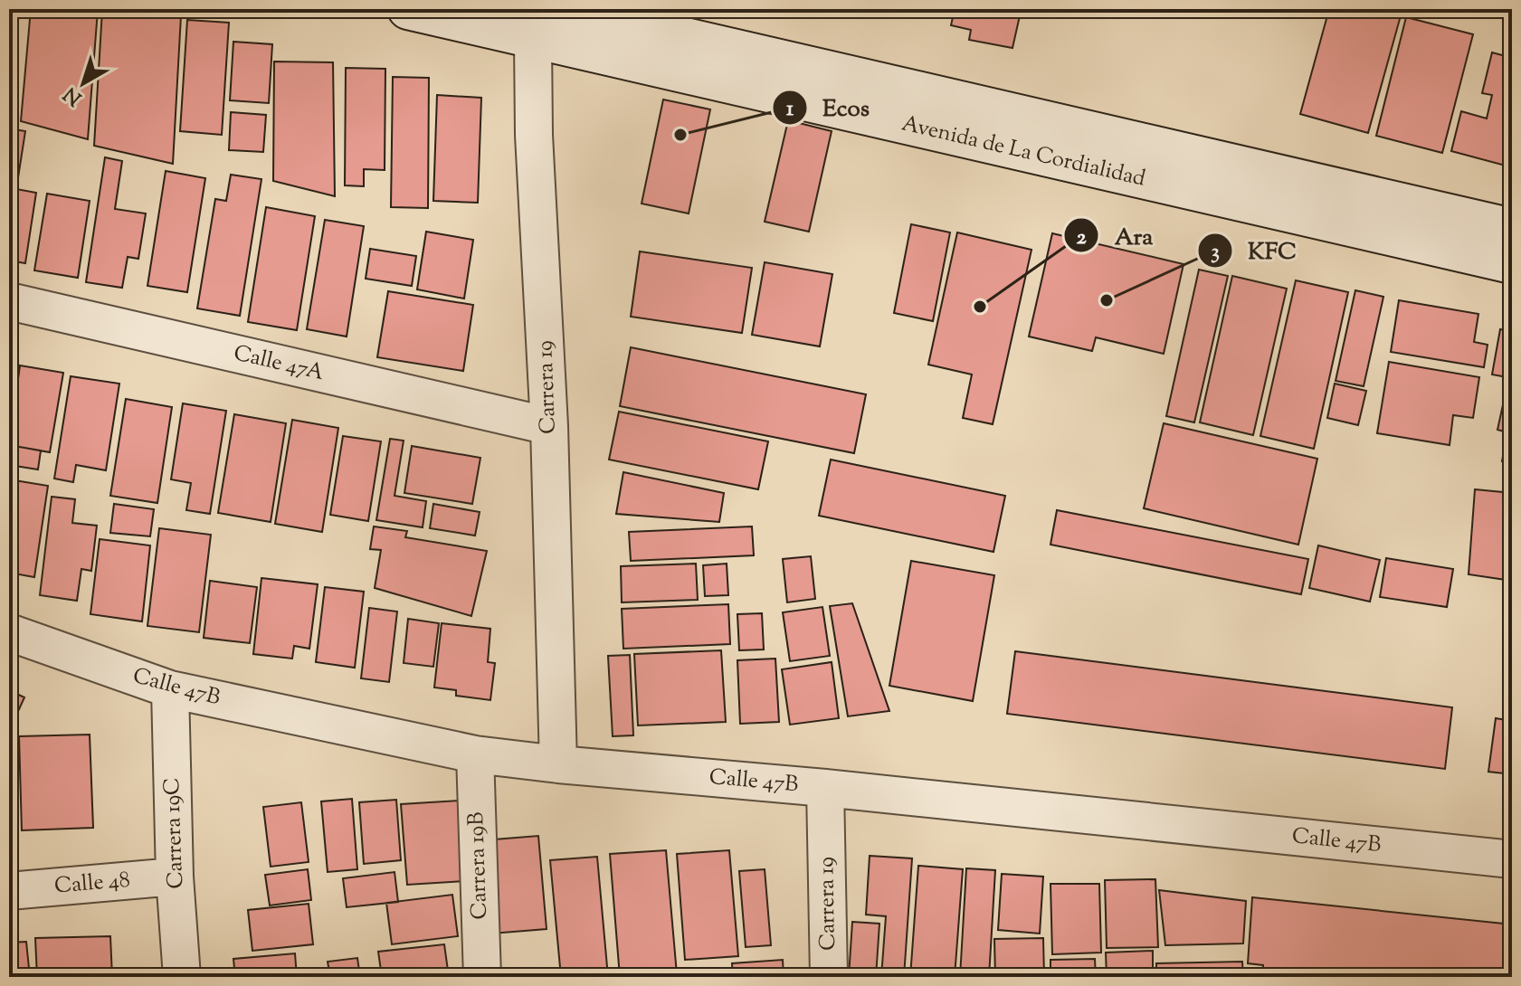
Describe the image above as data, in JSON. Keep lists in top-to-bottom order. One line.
{"streets":{"main road":["Avenida de La Cordialidad"],"street":["Calle 47A","Carrera 19","Calle 47B","Carrera 19C","Carrera 19B","Calle 48"]},"crossings":[["Avenida de La Cordialidad","Carrera 19"],["Calle 47A","Carrera 19"],["Carrera 19","Calle 47B"],["Calle 47B","Carrera 19C"],["Calle 47B","Carrera 19B"],["Carrera 19C","Calle 48"]],"places":["Ecos","KFC","Ara"],"north":"bottom left"}
